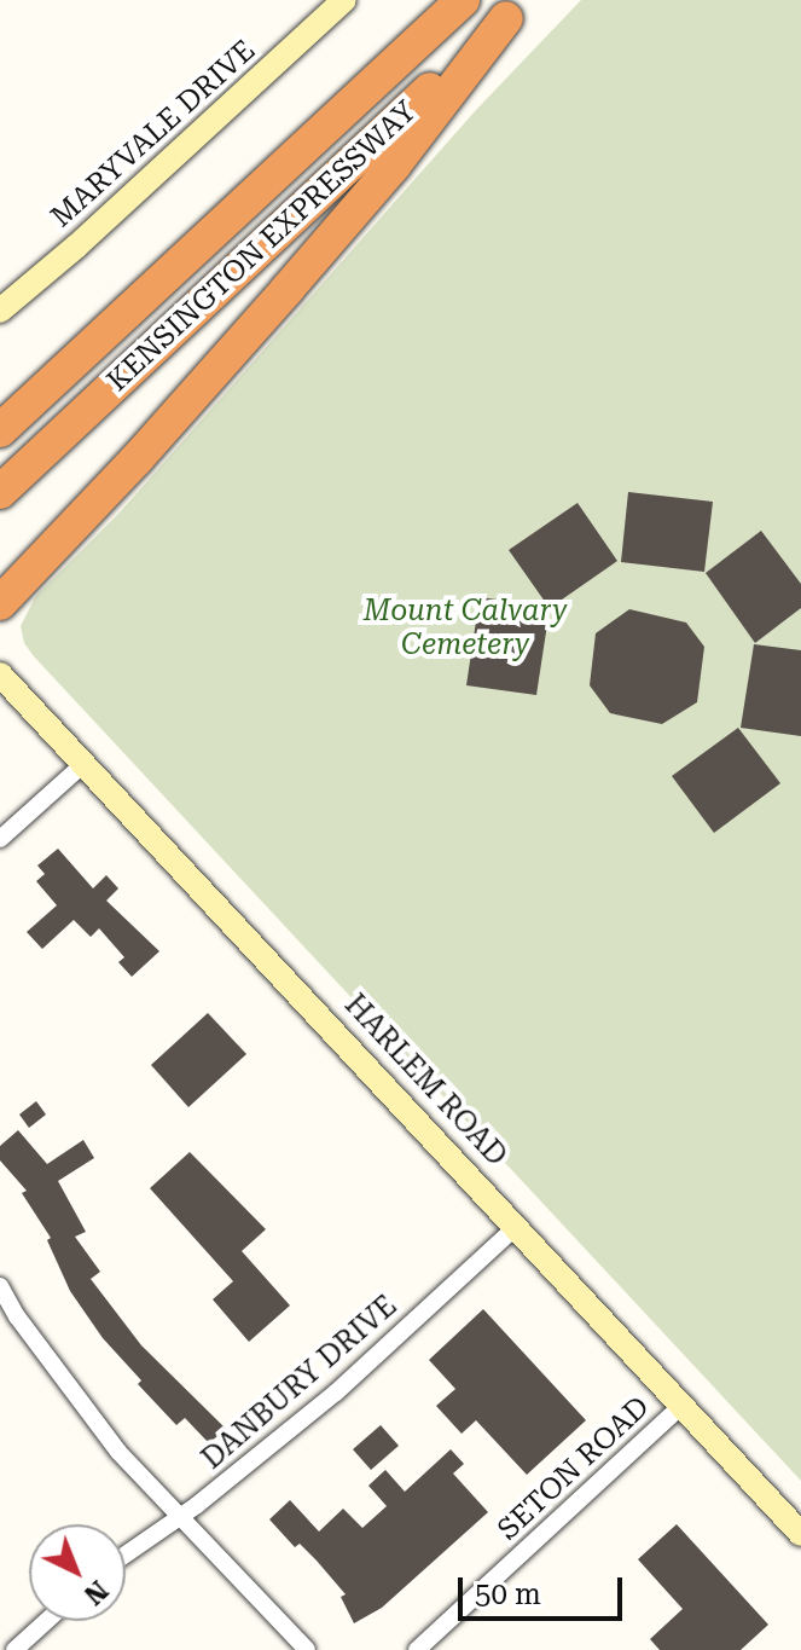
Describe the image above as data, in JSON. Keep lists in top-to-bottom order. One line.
{"streets":{"highway":["KENSINGTON EXPRESSWAY"],"main road":["MARYVALE DRIVE","HARLEM ROAD"],"street":["DANBURY DRIVE","SETON ROAD"]},"crossings":[["HARLEM ROAD","DANBURY DRIVE"],["HARLEM ROAD","SETON ROAD"]],"parks":["Mount Calvary Cemetery"],"scale_bar":"50 m","north":"bottom right"}
